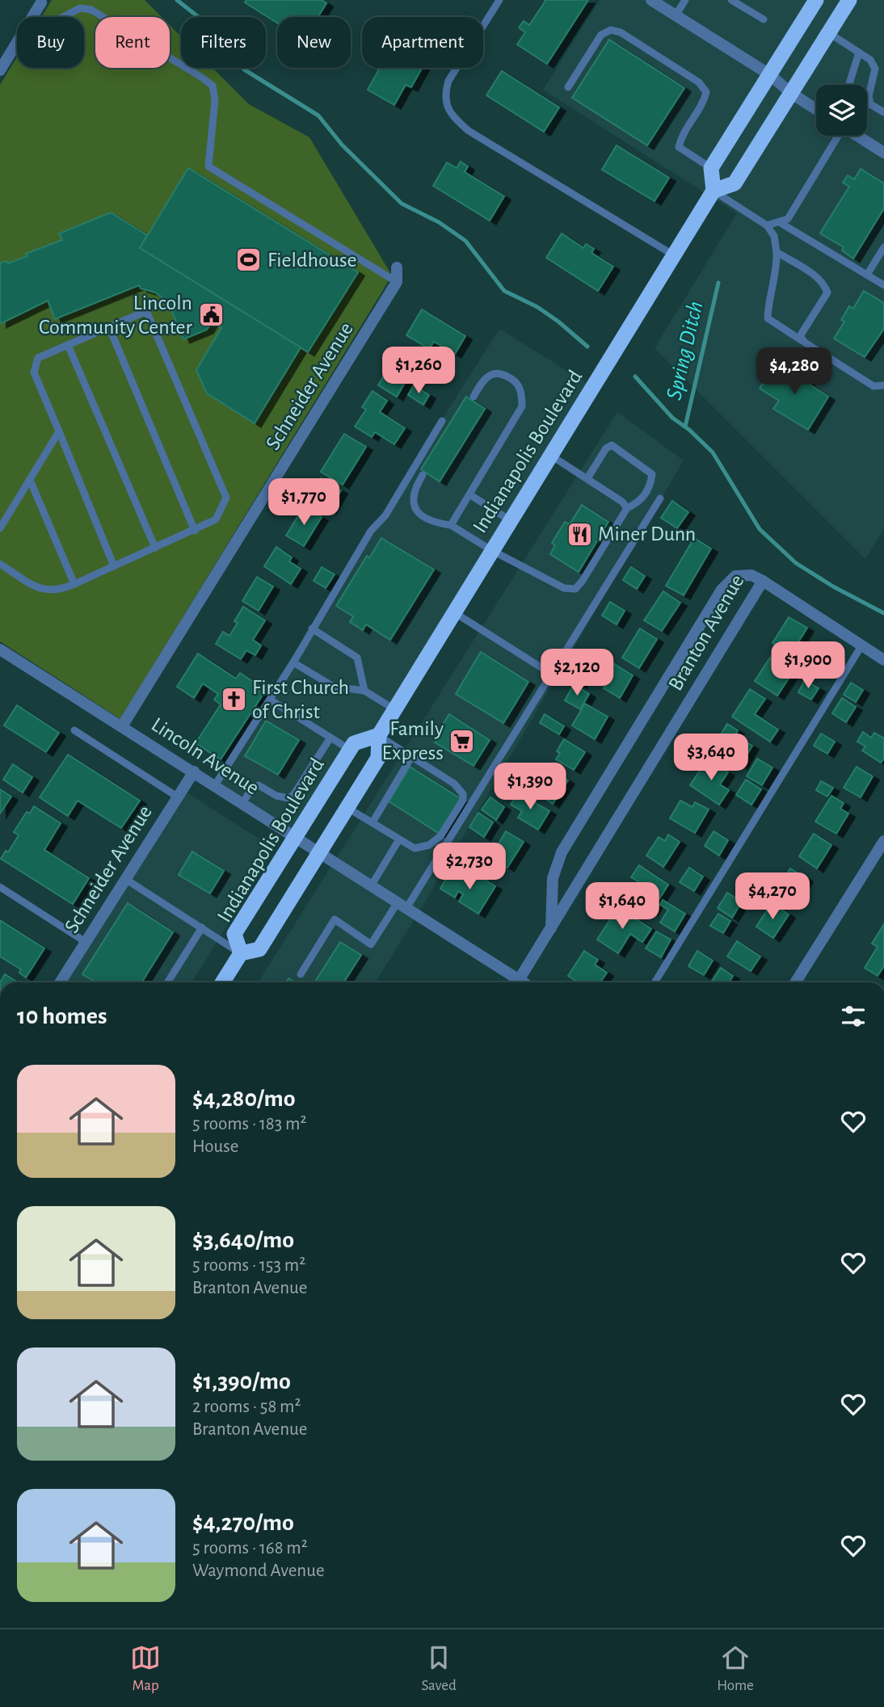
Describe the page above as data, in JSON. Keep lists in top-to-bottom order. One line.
{"streets":{"highway":["Indianapolis Boulevard"],"street":["Schneider Avenue","Branton Avenue","Lincoln Avenue"]},"crossings":[["Schneider Avenue","Lincoln Avenue"],["Indianapolis Boulevard","Lincoln Avenue"]],"water":["Spring Ditch"],"places":{"sports":["Fieldhouse"],"public building":["Lincoln Community Center"],"restaurant":["Miner Dunn"],"church":["First Church of Christ"],"supermarket":["Family Express"]},"page":{"chip":["Buy","Rent","Filters","New","Apartment"],"price":["$1,260","$4,280","$1,770","$1,900","$2,120","$3,640","$1,390","$2,730","$4,270","$1,640"],"heading":"10 homes","list":[{"name":"$4,280/mo","note":"5 rooms · 183 m² · House"},{"name":"$3,640/mo","note":"5 rooms · 153 m² · Branton Avenue"},{"name":"$1,390/mo","note":"2 rooms · 58 m² · Branton Avenue"},{"name":"$4,270/mo","note":"5 rooms · 168 m² · Waymond Avenue"}],"tabs":["Map","Saved","Home"]}}
